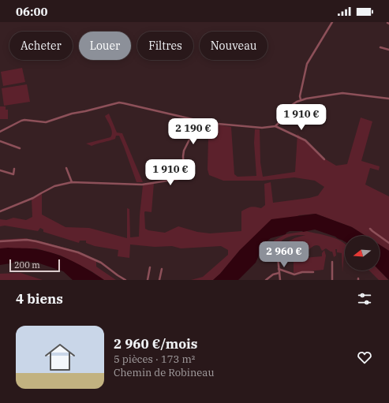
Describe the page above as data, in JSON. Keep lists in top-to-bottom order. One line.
{"scale_bar":"200 m","north":"left","page":{"status":"06:00","chip":["Acheter","Louer","Filtres","Nouveau"],"price":["1 910 €","2 190 €","1 910 €","2 960 €"],"scale":"200 m","heading":"4 biens","list":[{"name":"2 960 €/mois","note":"5 pièces · 173 m² · Chemin de Robineau"}]}}
